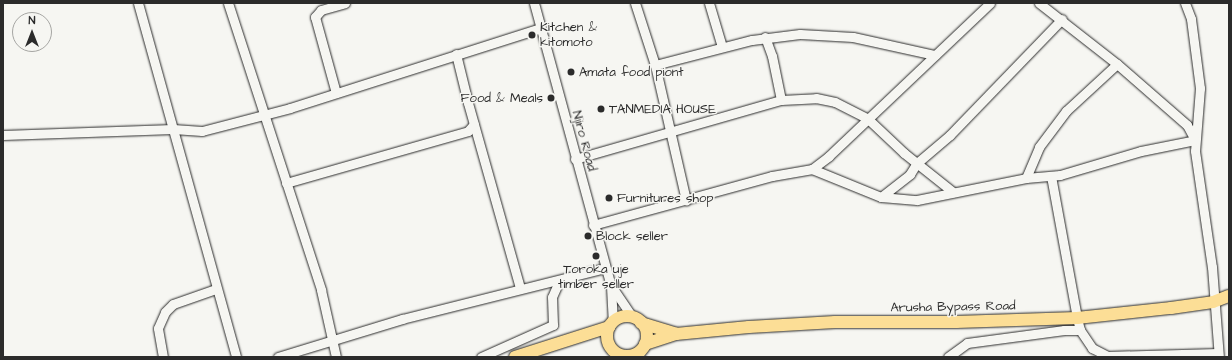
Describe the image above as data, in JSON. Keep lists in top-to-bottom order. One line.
{"streets":{"main road":["Arusha Bypass Road"],"street":["Njiro Road"]},"crossings":[["Njiro Road","Arusha Bypass Road"]],"places":["Kitchen & kitomoto","Amata food piont","Food & Meals","TANMEDIA HOUSE","Furnitures shop","Block seller","Toroka uje timber seller"],"north":"top"}
